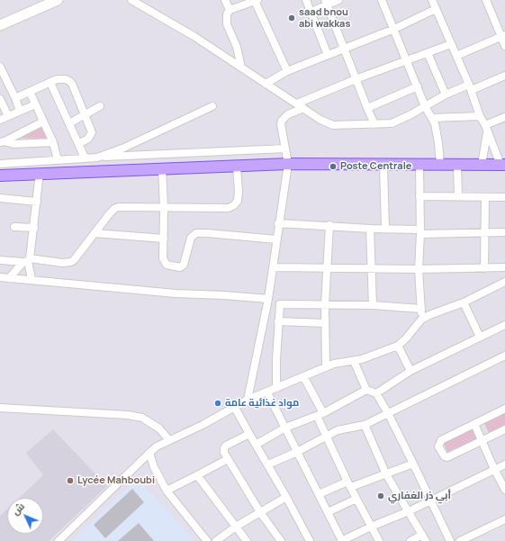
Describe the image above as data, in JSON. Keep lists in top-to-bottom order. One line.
{"places":["saad bnou abi wakkas","Poste Centrale","مواد غذائية عامة","Lycée Mahboubi","أبي ذر الغفاري"],"north":"top left"}
